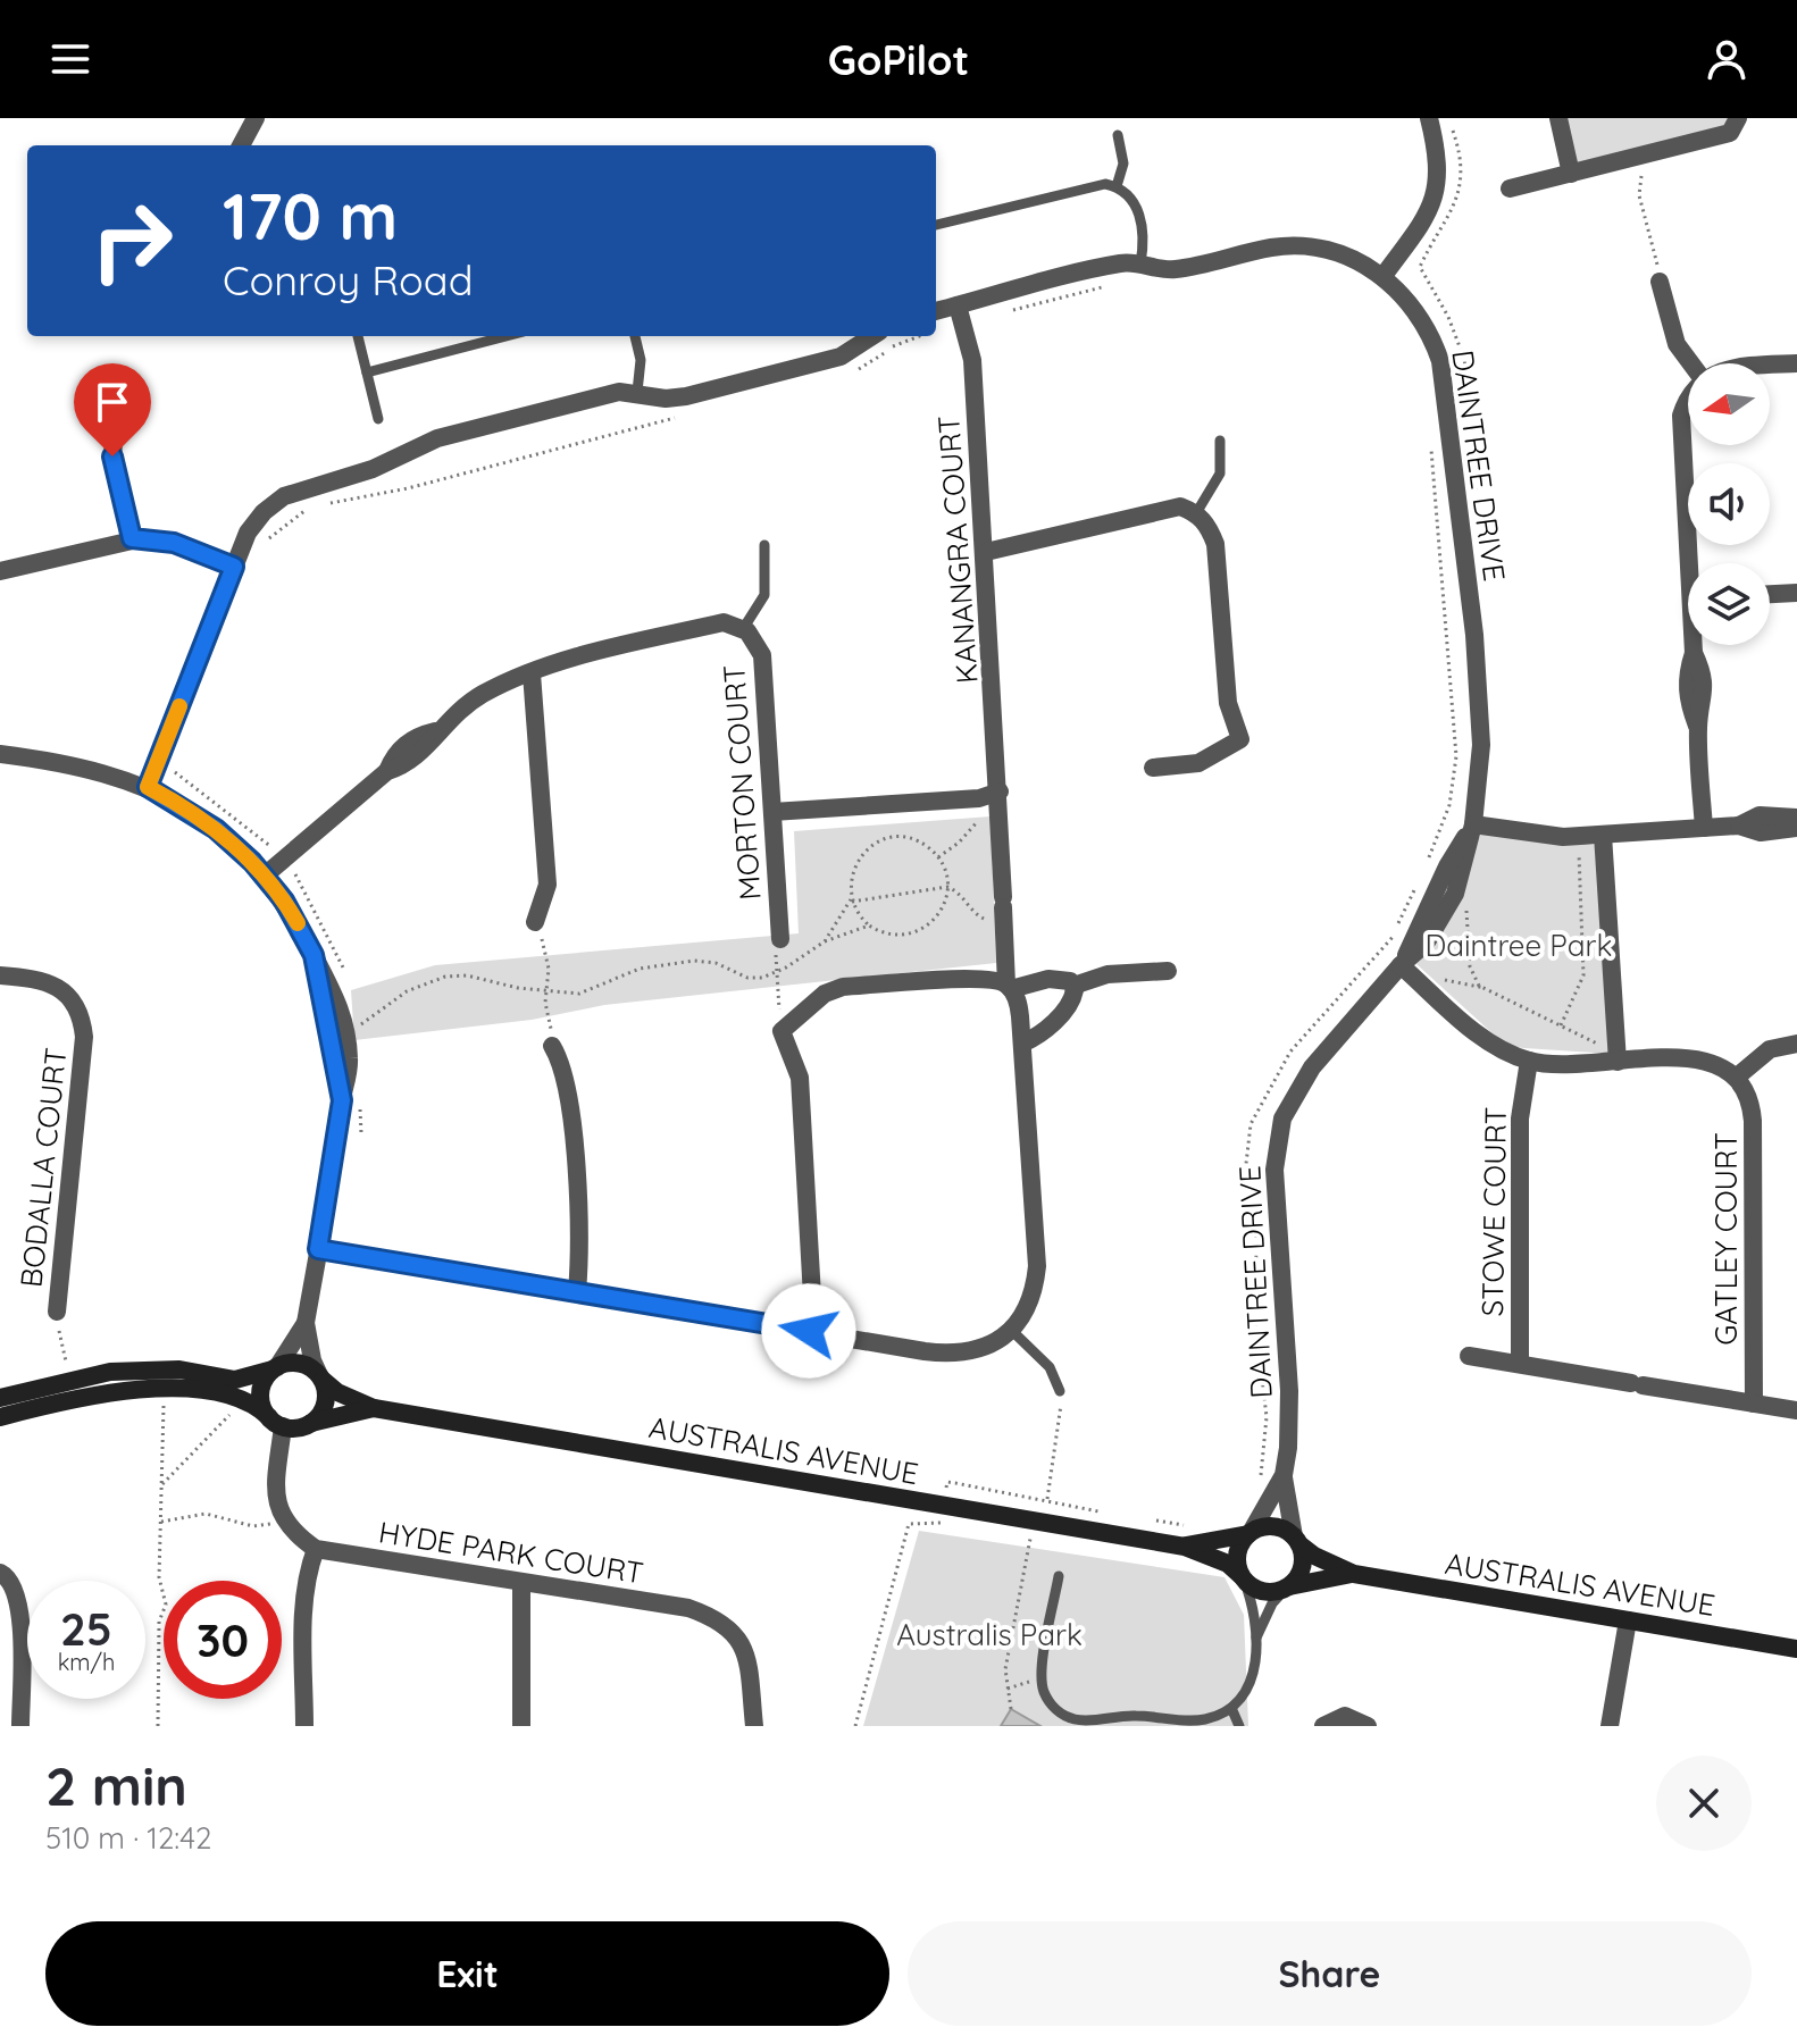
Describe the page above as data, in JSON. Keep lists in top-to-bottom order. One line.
{"streets":{"street":["DAINTREE DRIVE","KANANGRA COURT","MORTON COURT","BODALLA COURT","STOWE COURT","GATLEY COURT","AUSTRALIS AVENUE","HYDE PARK COURT"]},"crossings":[["DAINTREE DRIVE","KANANGRA COURT"],["DAINTREE DRIVE","AUSTRALIS AVENUE"],["STOWE COURT","GATLEY COURT"]],"parks":["Daintree Park","Australis Park"],"north":"left","page":{"header":"GoPilot","turn":["170 m","Conroy Road"],"speed":"25 km/h","limit":"30","heading":["2 min","510 m · 12:42"],"buttons":["Exit","Share"]}}
